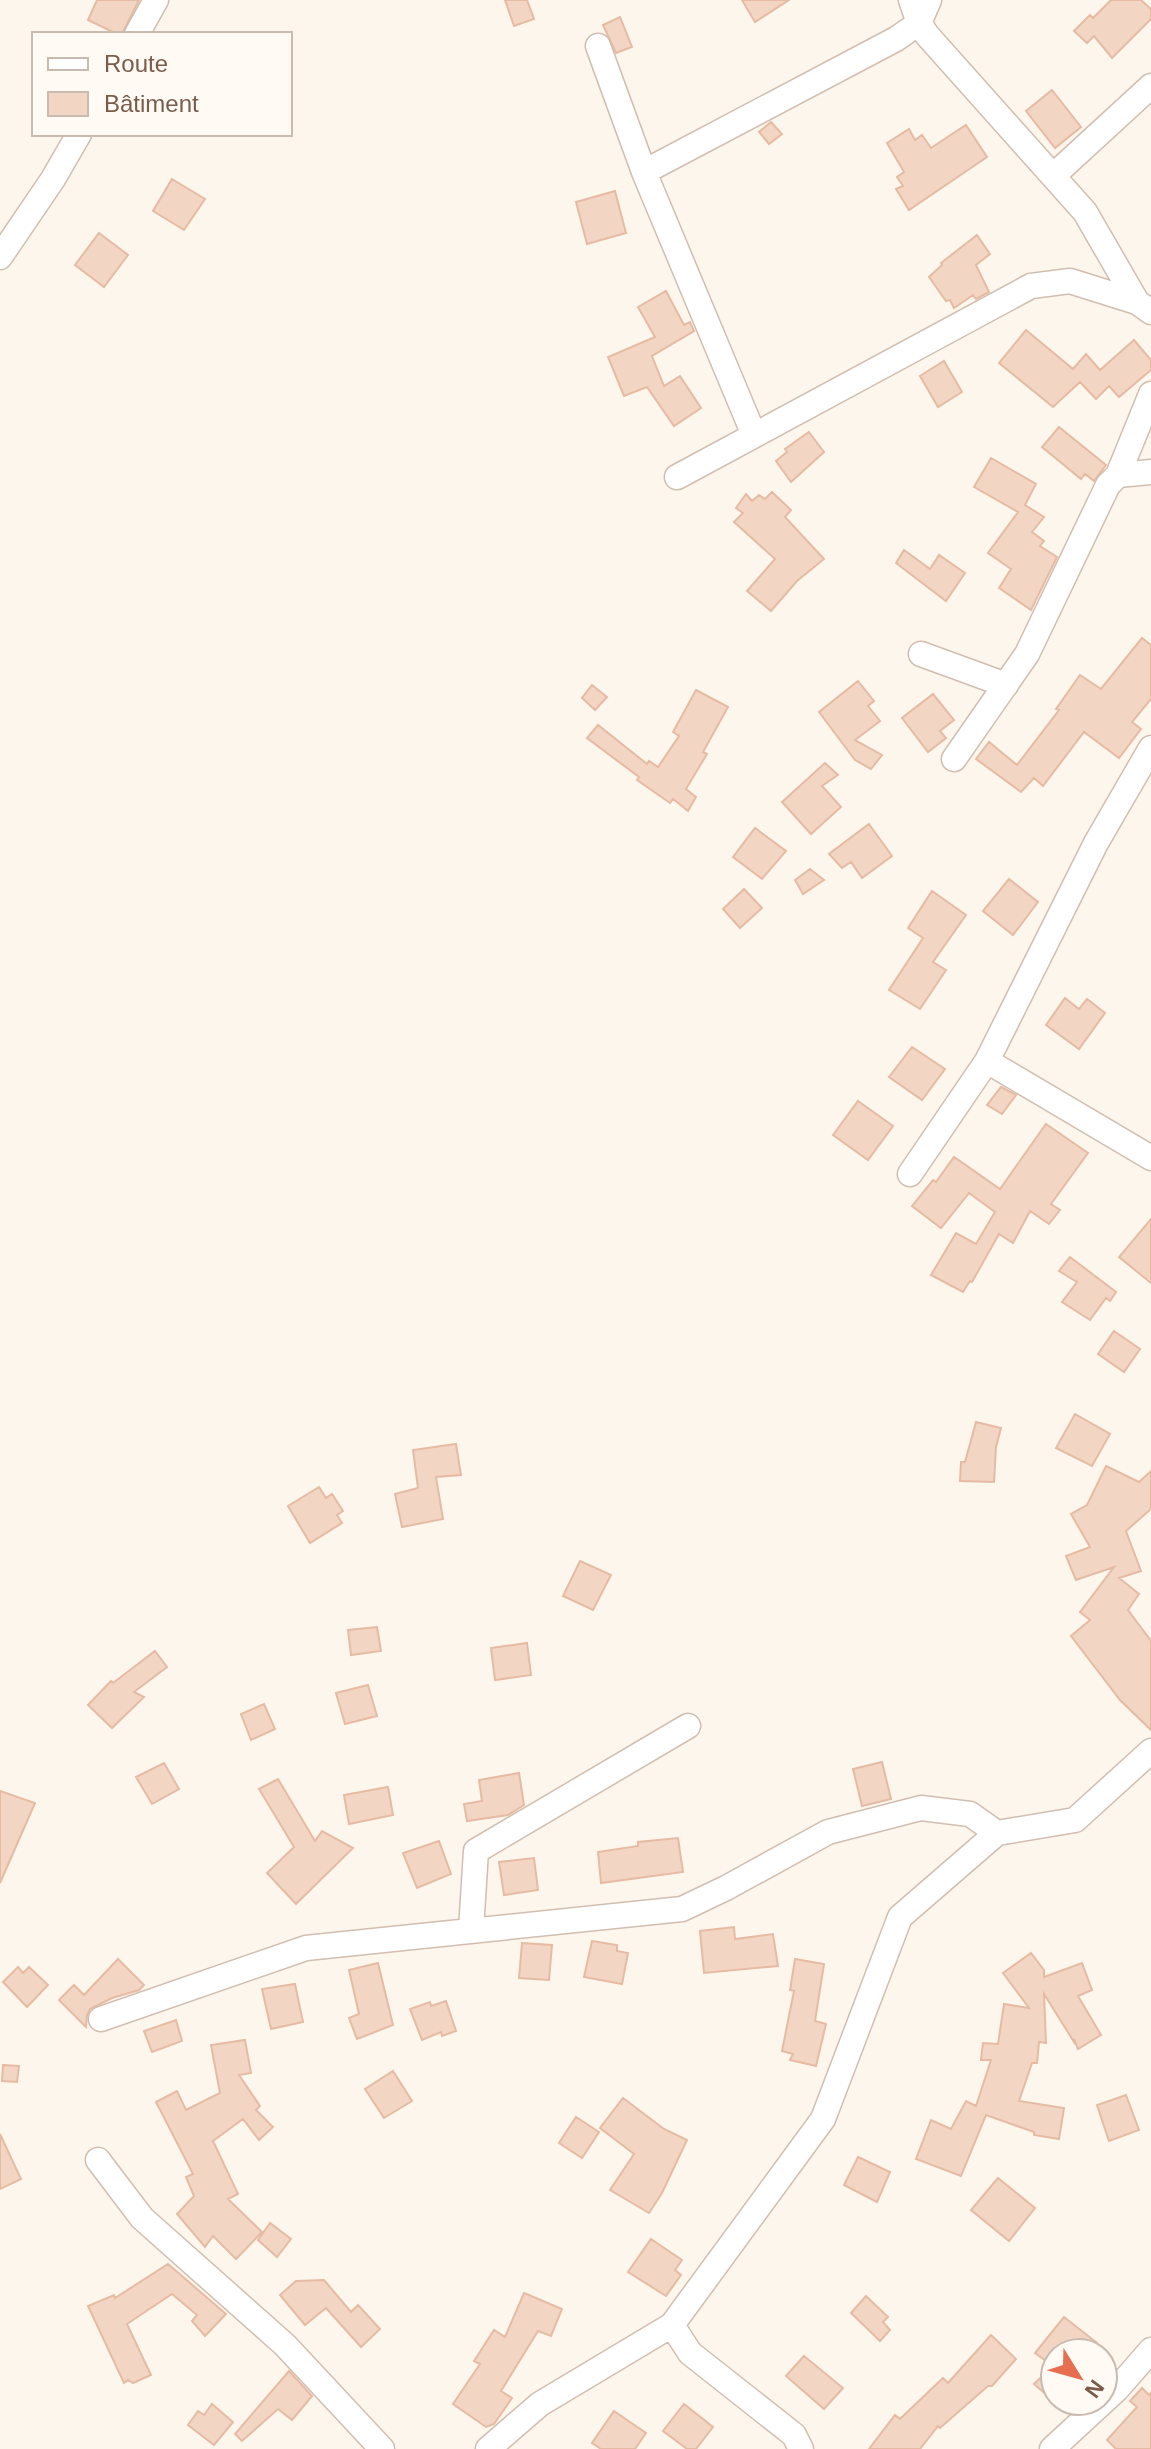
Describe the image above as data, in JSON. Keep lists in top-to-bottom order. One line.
{"legend":["Route","Bâtiment"],"north":"bottom right"}
